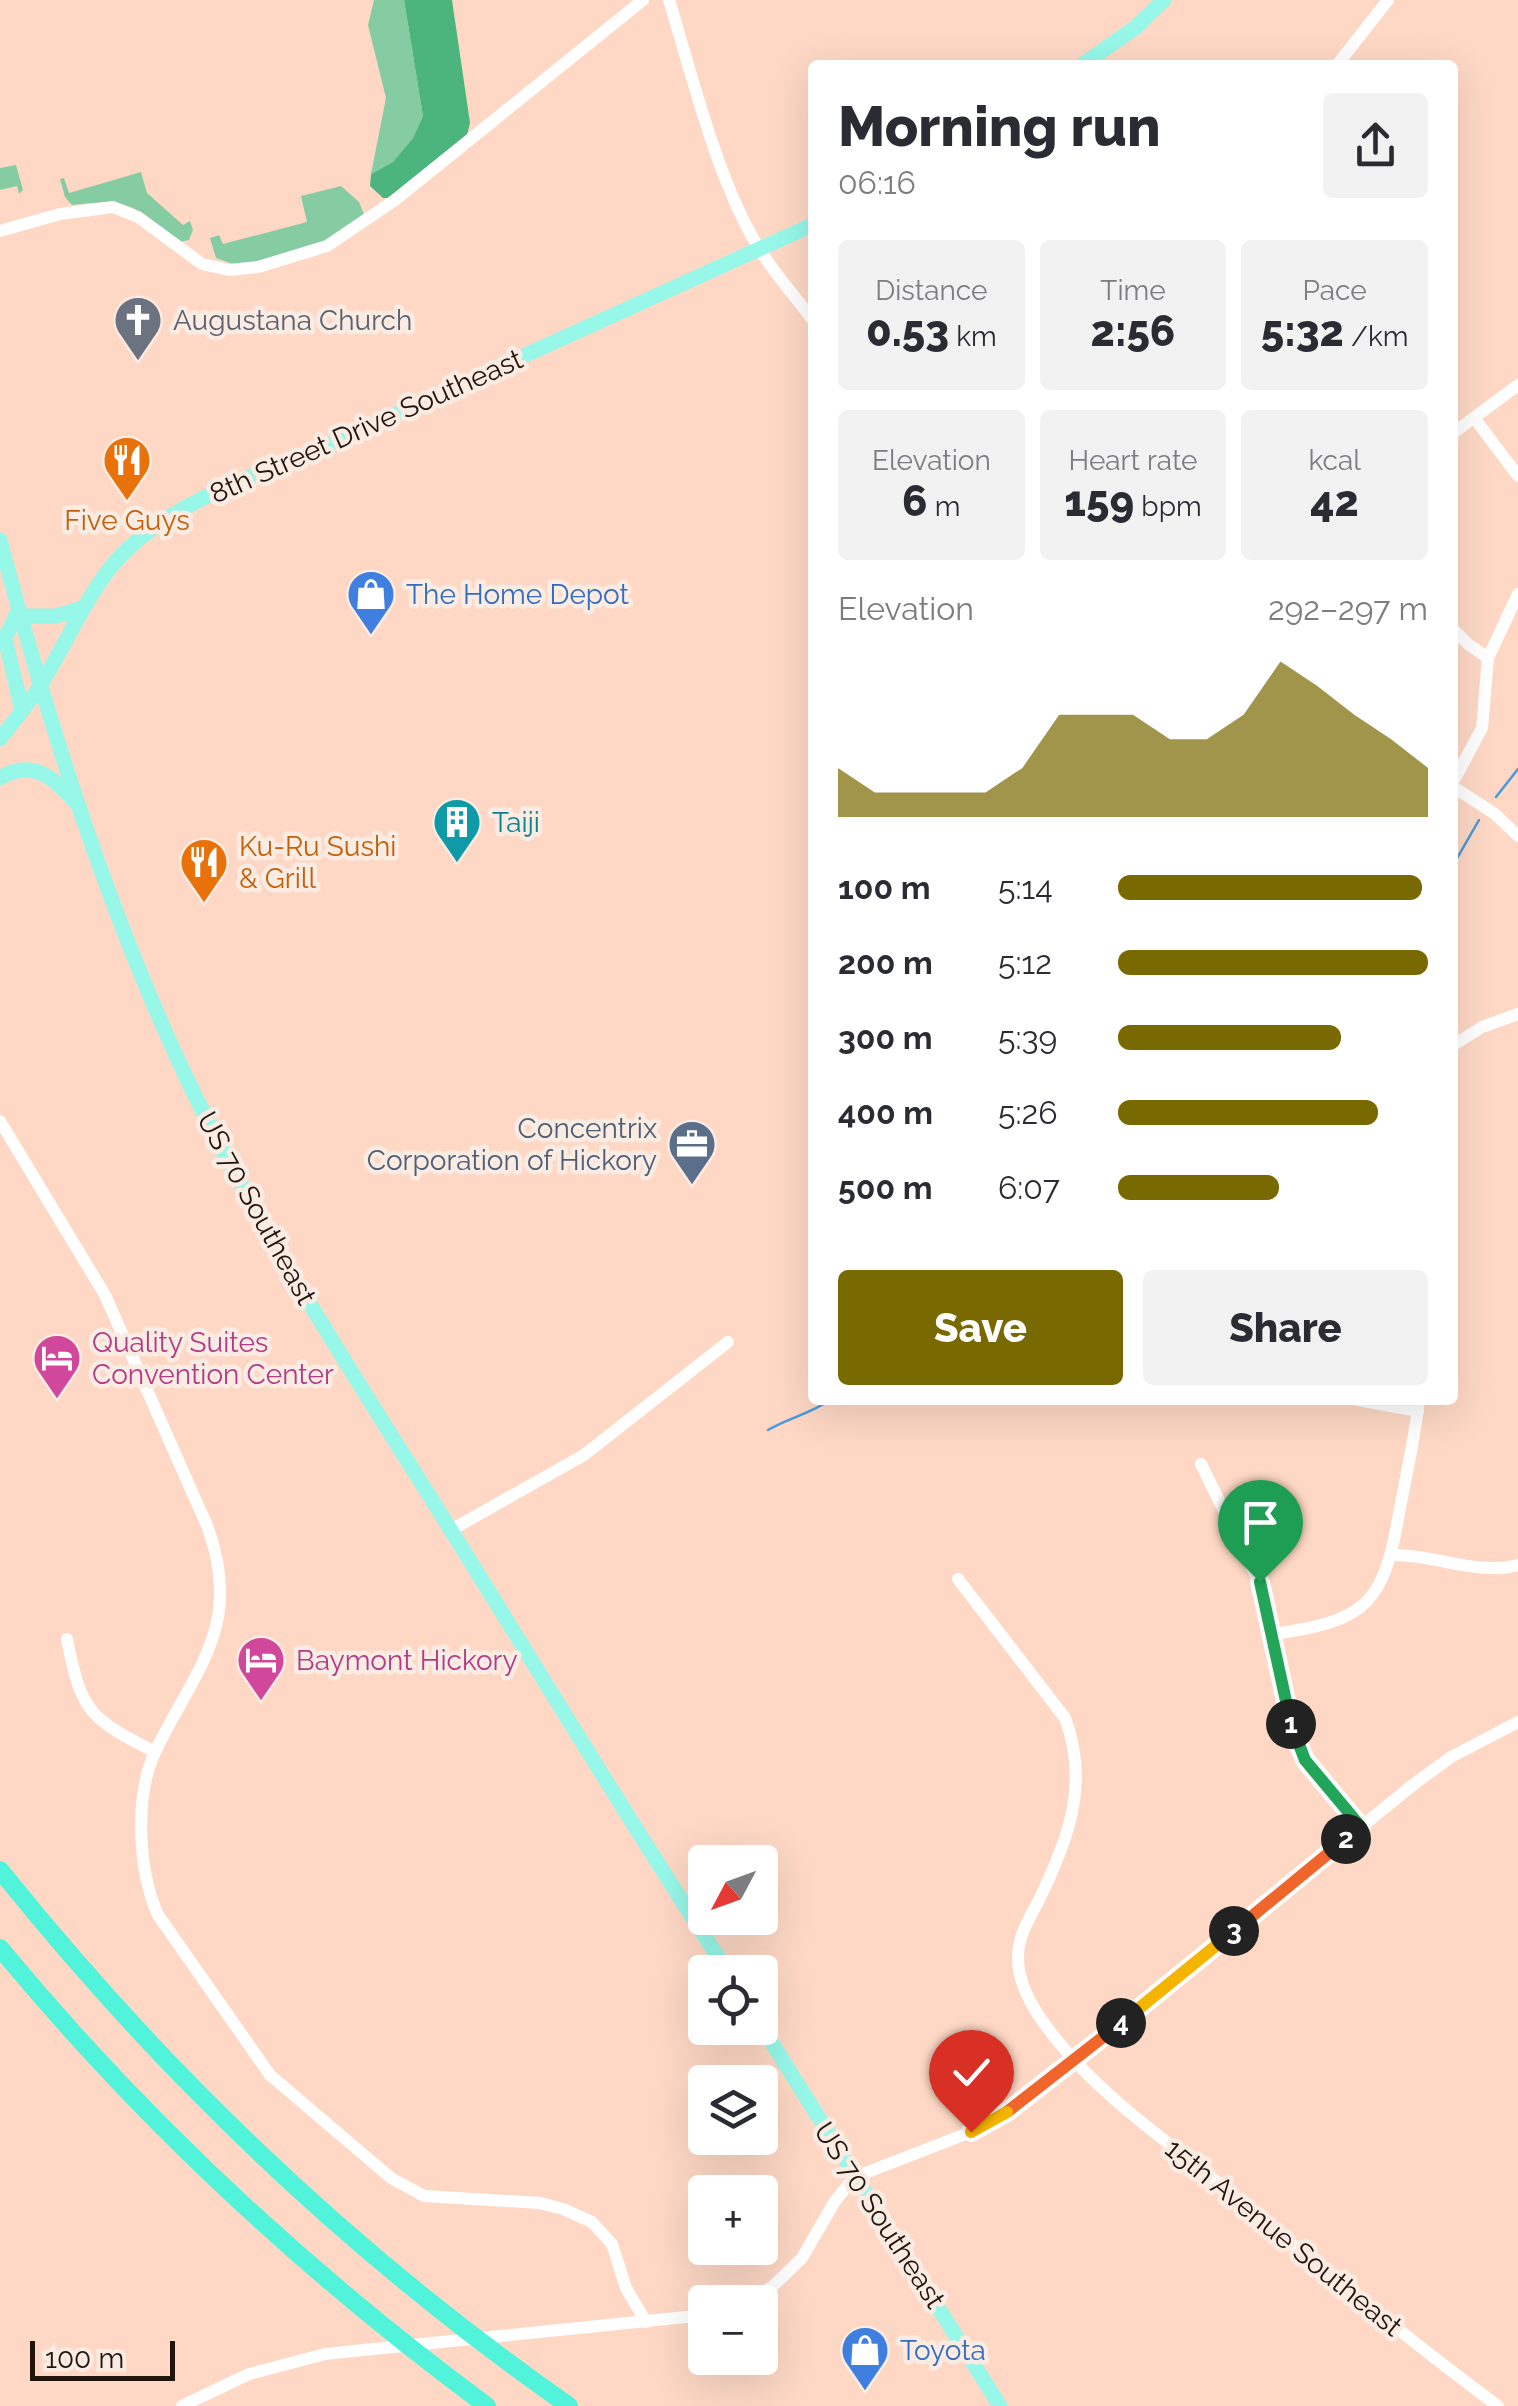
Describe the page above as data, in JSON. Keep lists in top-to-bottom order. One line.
{"streets":{"main road":["8th Street Drive Southeast","US 70 Southeast"],"street":["15th Avenue Southeast"]},"crossings":[["8th Street Drive Southeast","US 70 Southeast"]],"places":{"church":["Augustana Church"],"restaurant":["Five Guys","Ku-Ru Sushi & Grill"],"shop":["The Home Depot","Toyota"],"building":["Taiji"],"office":["Concentrix Corporation of Hickory"],"hotel":["Quality Suites Convention Center","Baymont Hickory"]},"scale_bar":"100 m","north":"bottom left","page":{"heading":["Morning run","06:16"],"stats":[["Distance","0.53 km"],["Time","2:56"],["Pace","5:32 /km"],["Elevation","6 m"],["Heart rate","159 bpm"],["kcal","42"]],"chart":["Elevation","292–297 m"],"list":[{"name":"100 m","note":"5:14"},{"name":"200 m","note":"5:12"},{"name":"300 m","note":"5:39"},{"name":"400 m","note":"5:26"},{"name":"500 m","note":"6:07"}],"buttons":["Save","Share"],"pins":["1","2","3","4"],"map_buttons":["+","−"],"scale":"100 m"}}
